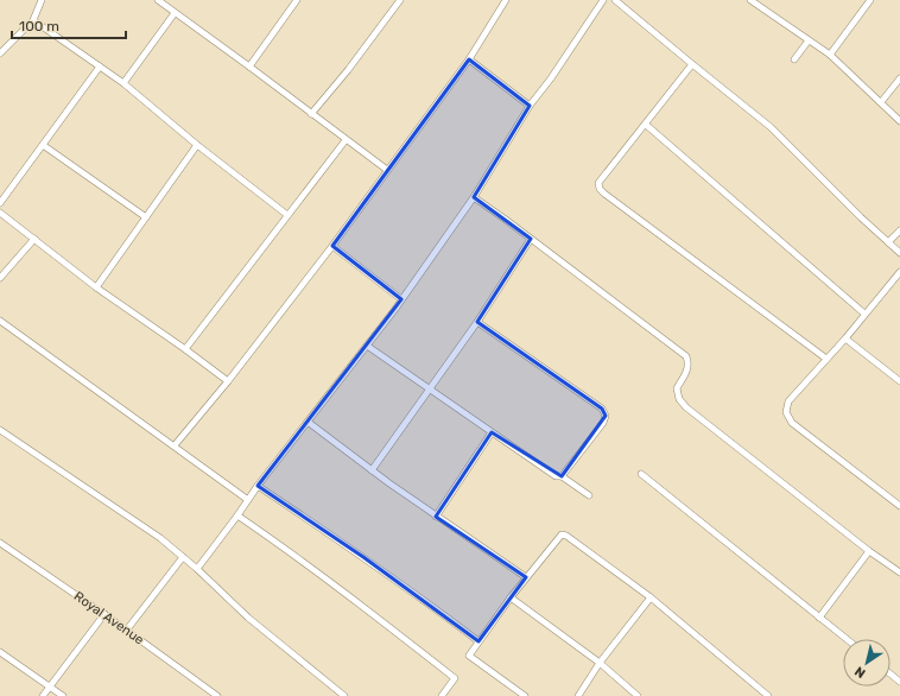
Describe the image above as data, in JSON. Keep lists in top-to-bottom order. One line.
{"streets":{"street":["Royal Avenue"]},"scale_bar":"100 m","north":"bottom left"}
